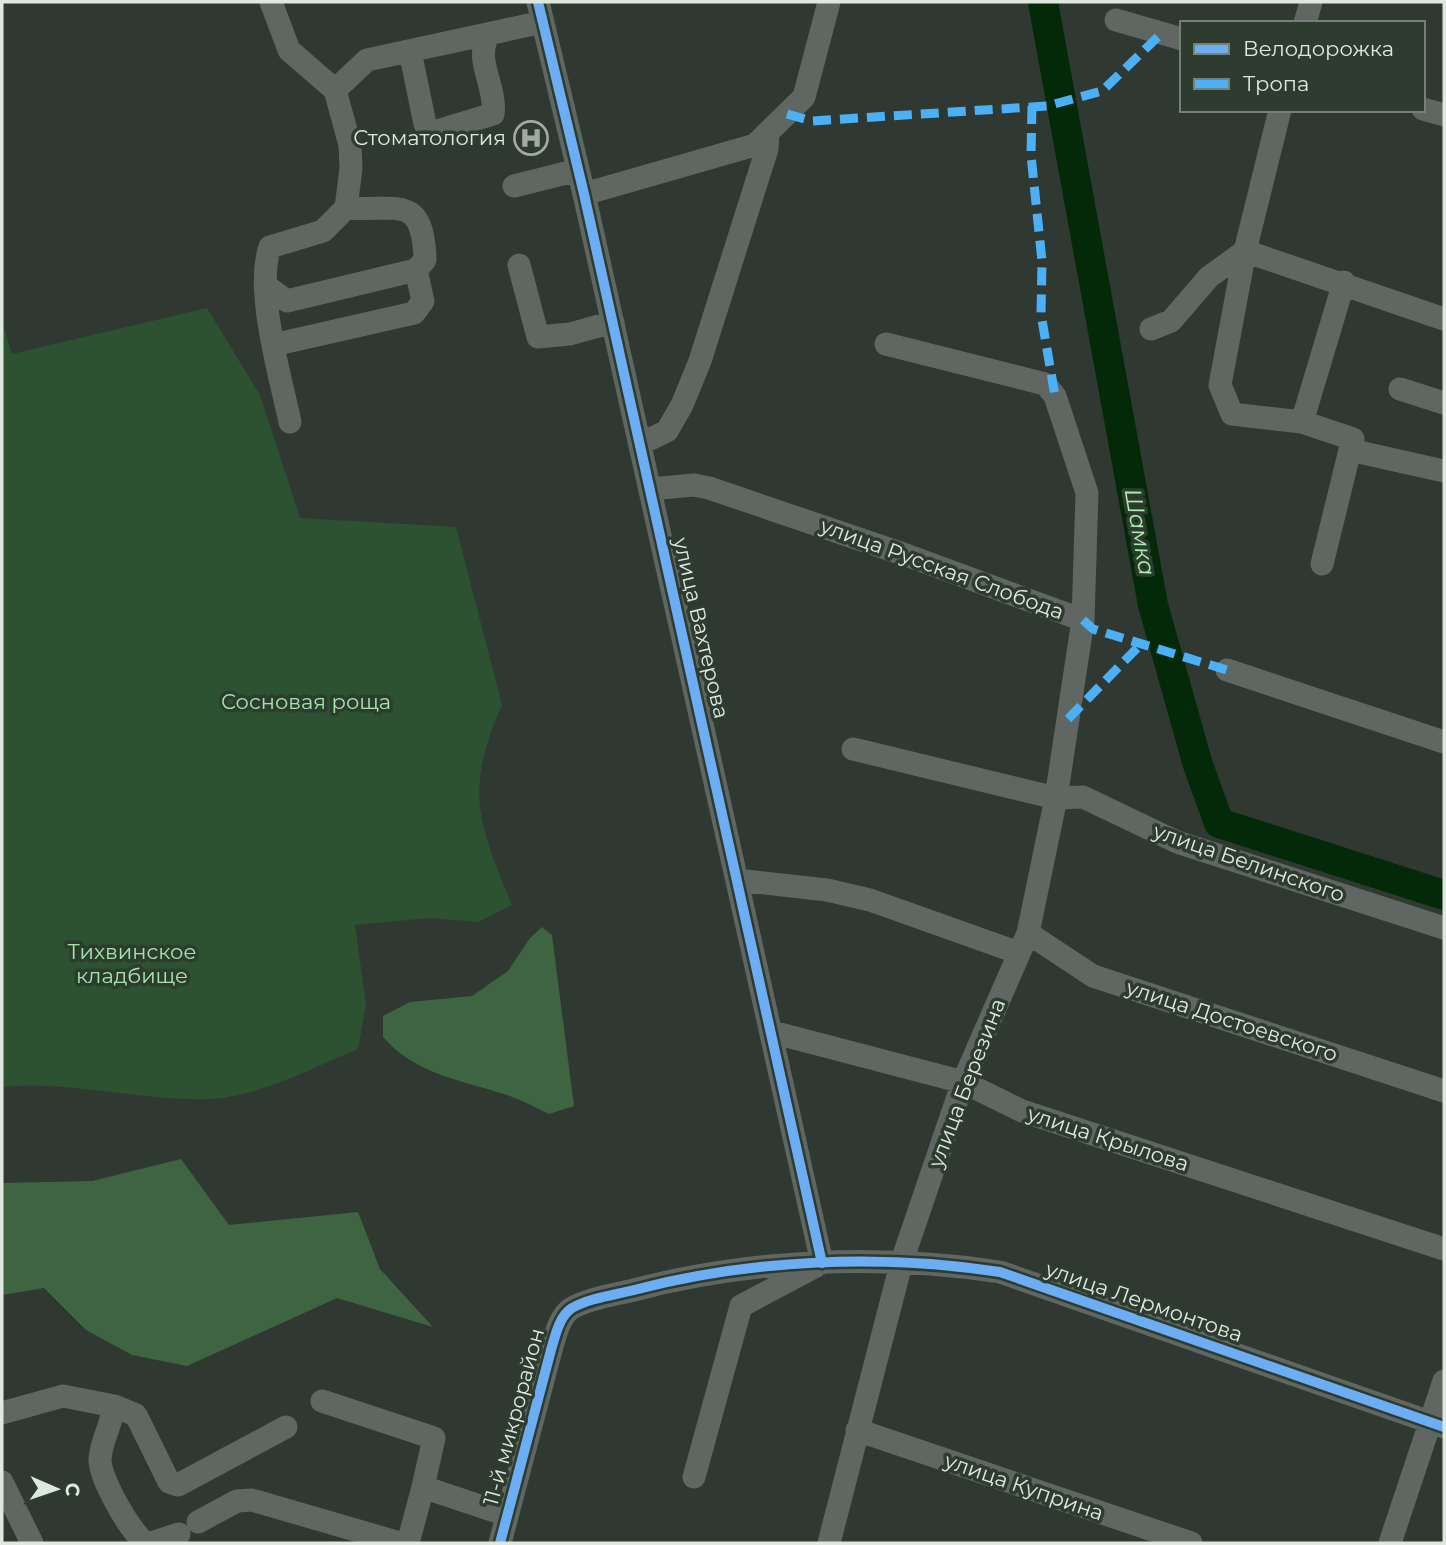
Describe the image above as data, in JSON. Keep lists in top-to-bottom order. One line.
{"streets":{"street":["улица Русская Слобода","улица Вахтерова","улица Белинского","улица Достоевского","улица Березина","улица Крылова","улица Лермонтова","11-й микрорайон","улица Куприна"]},"crossings":[["улица Русская Слобода","улица Вахтерова"],["улица Русская Слобода","улица Березина"],["улица Вахтерова","улица Достоевского"],["улица Вахтерова","улица Крылова"],["улица Вахтерова","улица Лермонтова"],["улица Вахтерова","11-й микрорайон"],["улица Белинского","улица Березина"],["улица Достоевского","улица Березина"],["улица Березина","улица Крылова"],["улица Березина","улица Лермонтова"],["улица Березина","улица Куприна"],["улица Лермонтова","11-й микрорайон"]],"water":["Шамка"],"parks":["Сосновая роща","Тихвинское кладбище"],"places":{"hospital":["Стоматология"]},"legend":["Велодорожка","Тропа"],"north":"right"}
